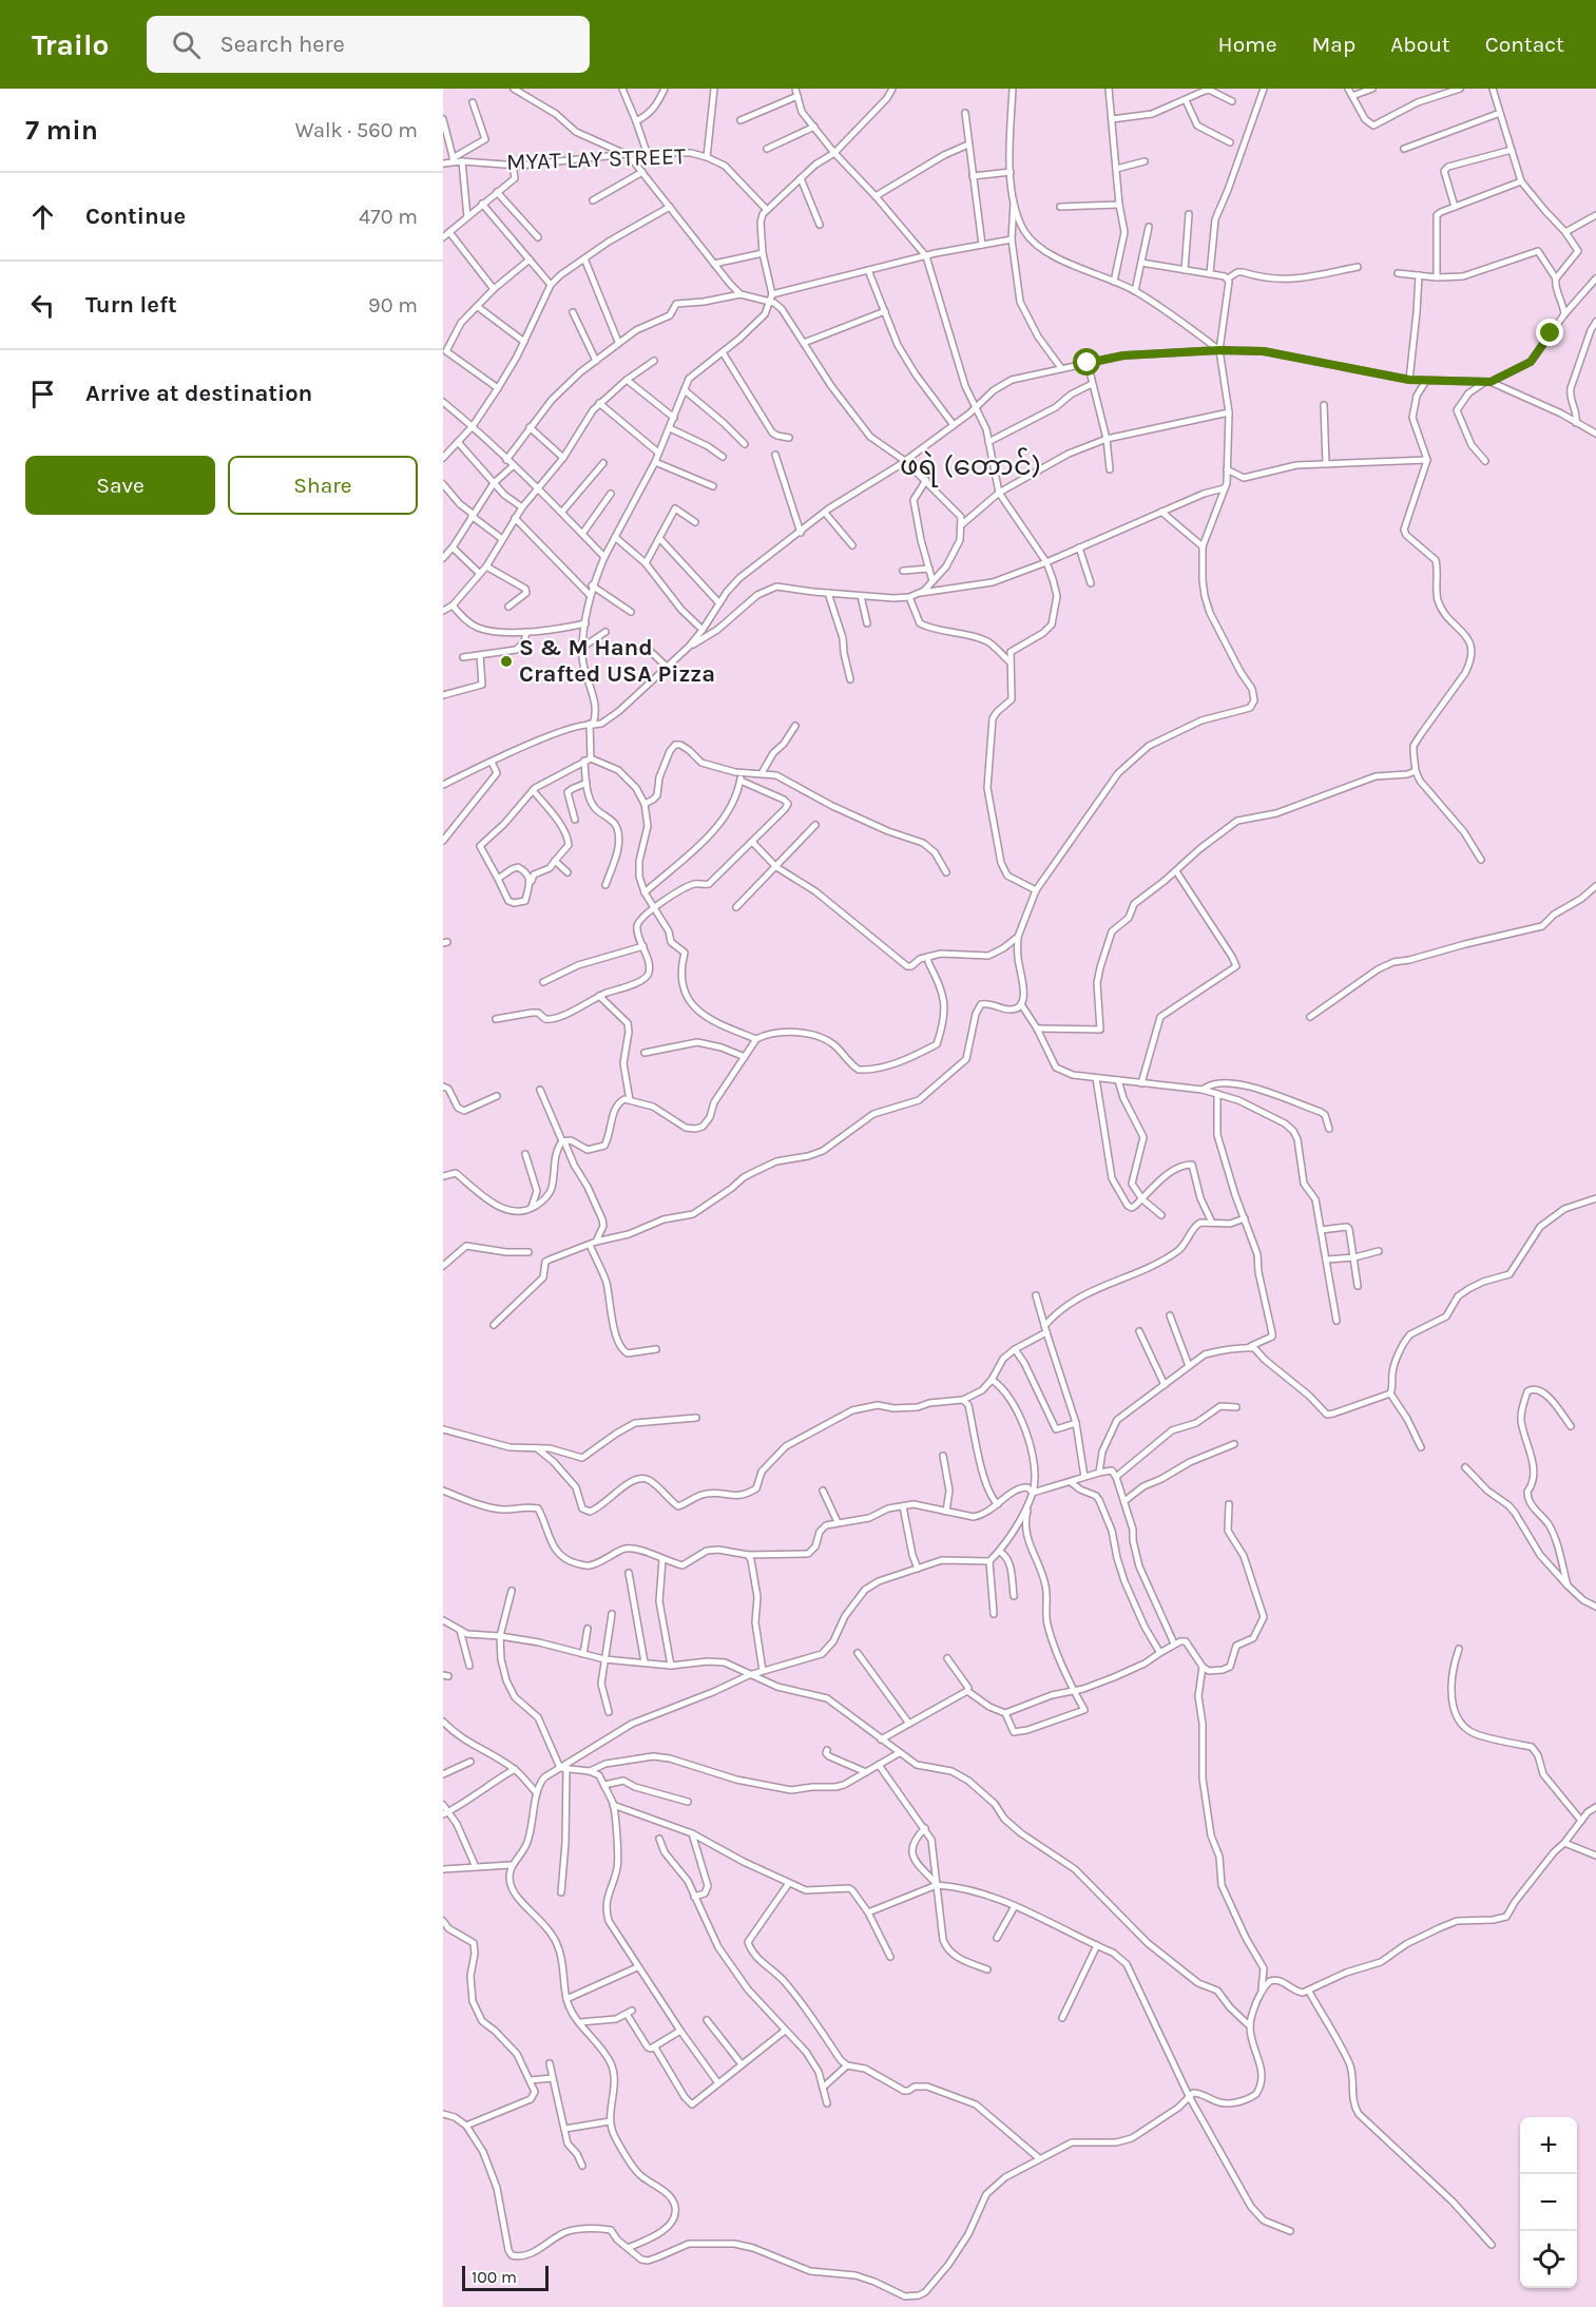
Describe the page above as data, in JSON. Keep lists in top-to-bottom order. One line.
{"streets":{"street":["MYAT LAY STREET"]},"districts":["ဖရဲ (တောင်)"],"places":["S & M Hand Crafted USA Pizza"],"scale_bar":"100 m","page":{"header":"Trailo","search":"Search here","nav":["Home","Map","About","Contact"],"heading":["7 min","Walk · 560 m"],"list":[["Continue","470 m"],["Turn left","90 m"],"Arrive at destination"],"buttons":["Save","Share"],"map_buttons":["+","−"],"scale":"100 m"}}
